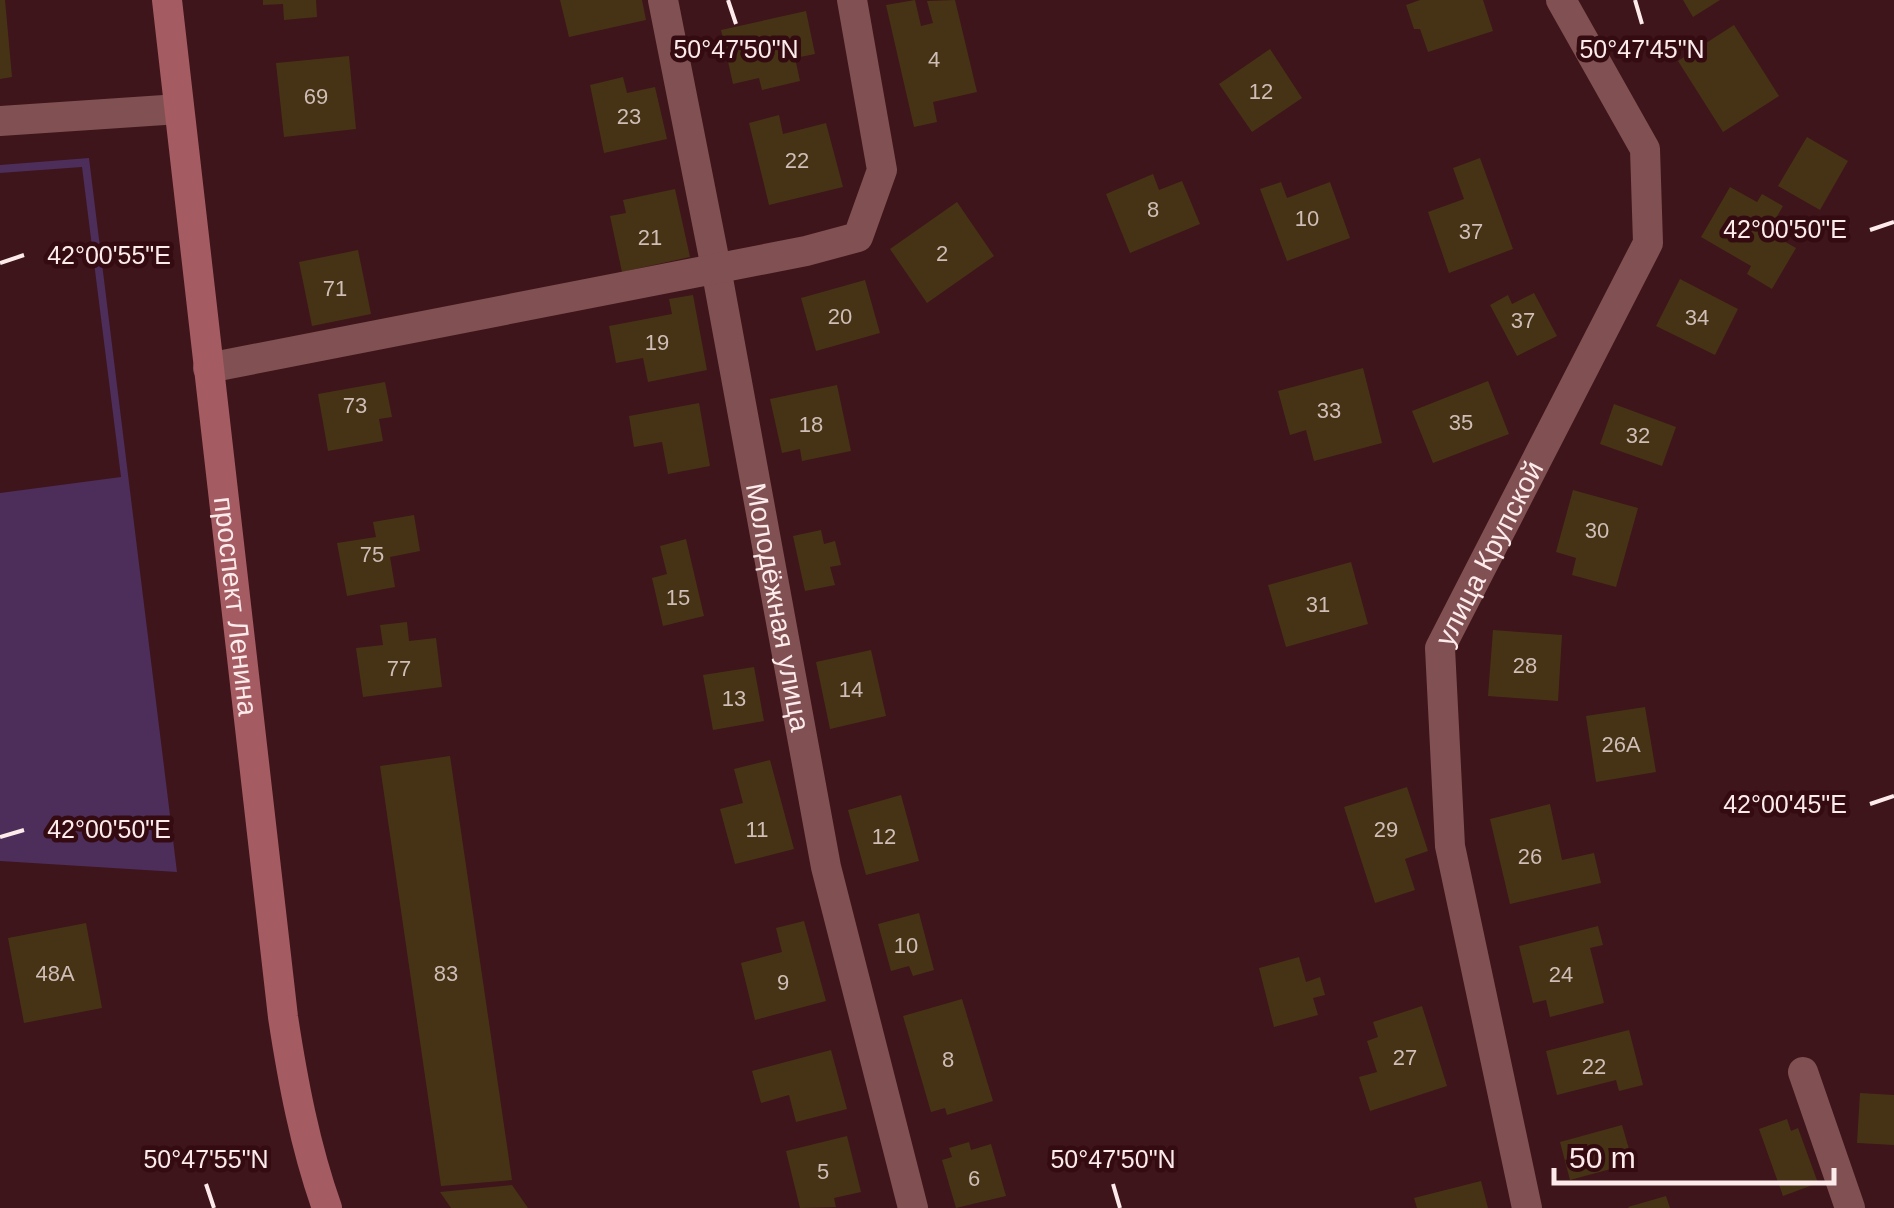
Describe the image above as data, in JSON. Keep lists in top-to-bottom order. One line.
{"streets":{"main road":["проспект Ленина"],"street":["улица Крупской","Молодёжная улица"]},"house_numbers":["4","12","69","23","22","8","10","37","21","2","71","20","34","37","19","73","33","35","18","32","30","75","15","31","28","77","14","13","26А","11","29","12","26","10","48А","83","24","9","27","8","22","5","6"],"scale_bar":"50 m","coordinates":["50°47'50\"N","50°47'45\"N","42°00'50\"E","42°00'55\"E","42°00'45\"E","50°47'55\"N"]}
